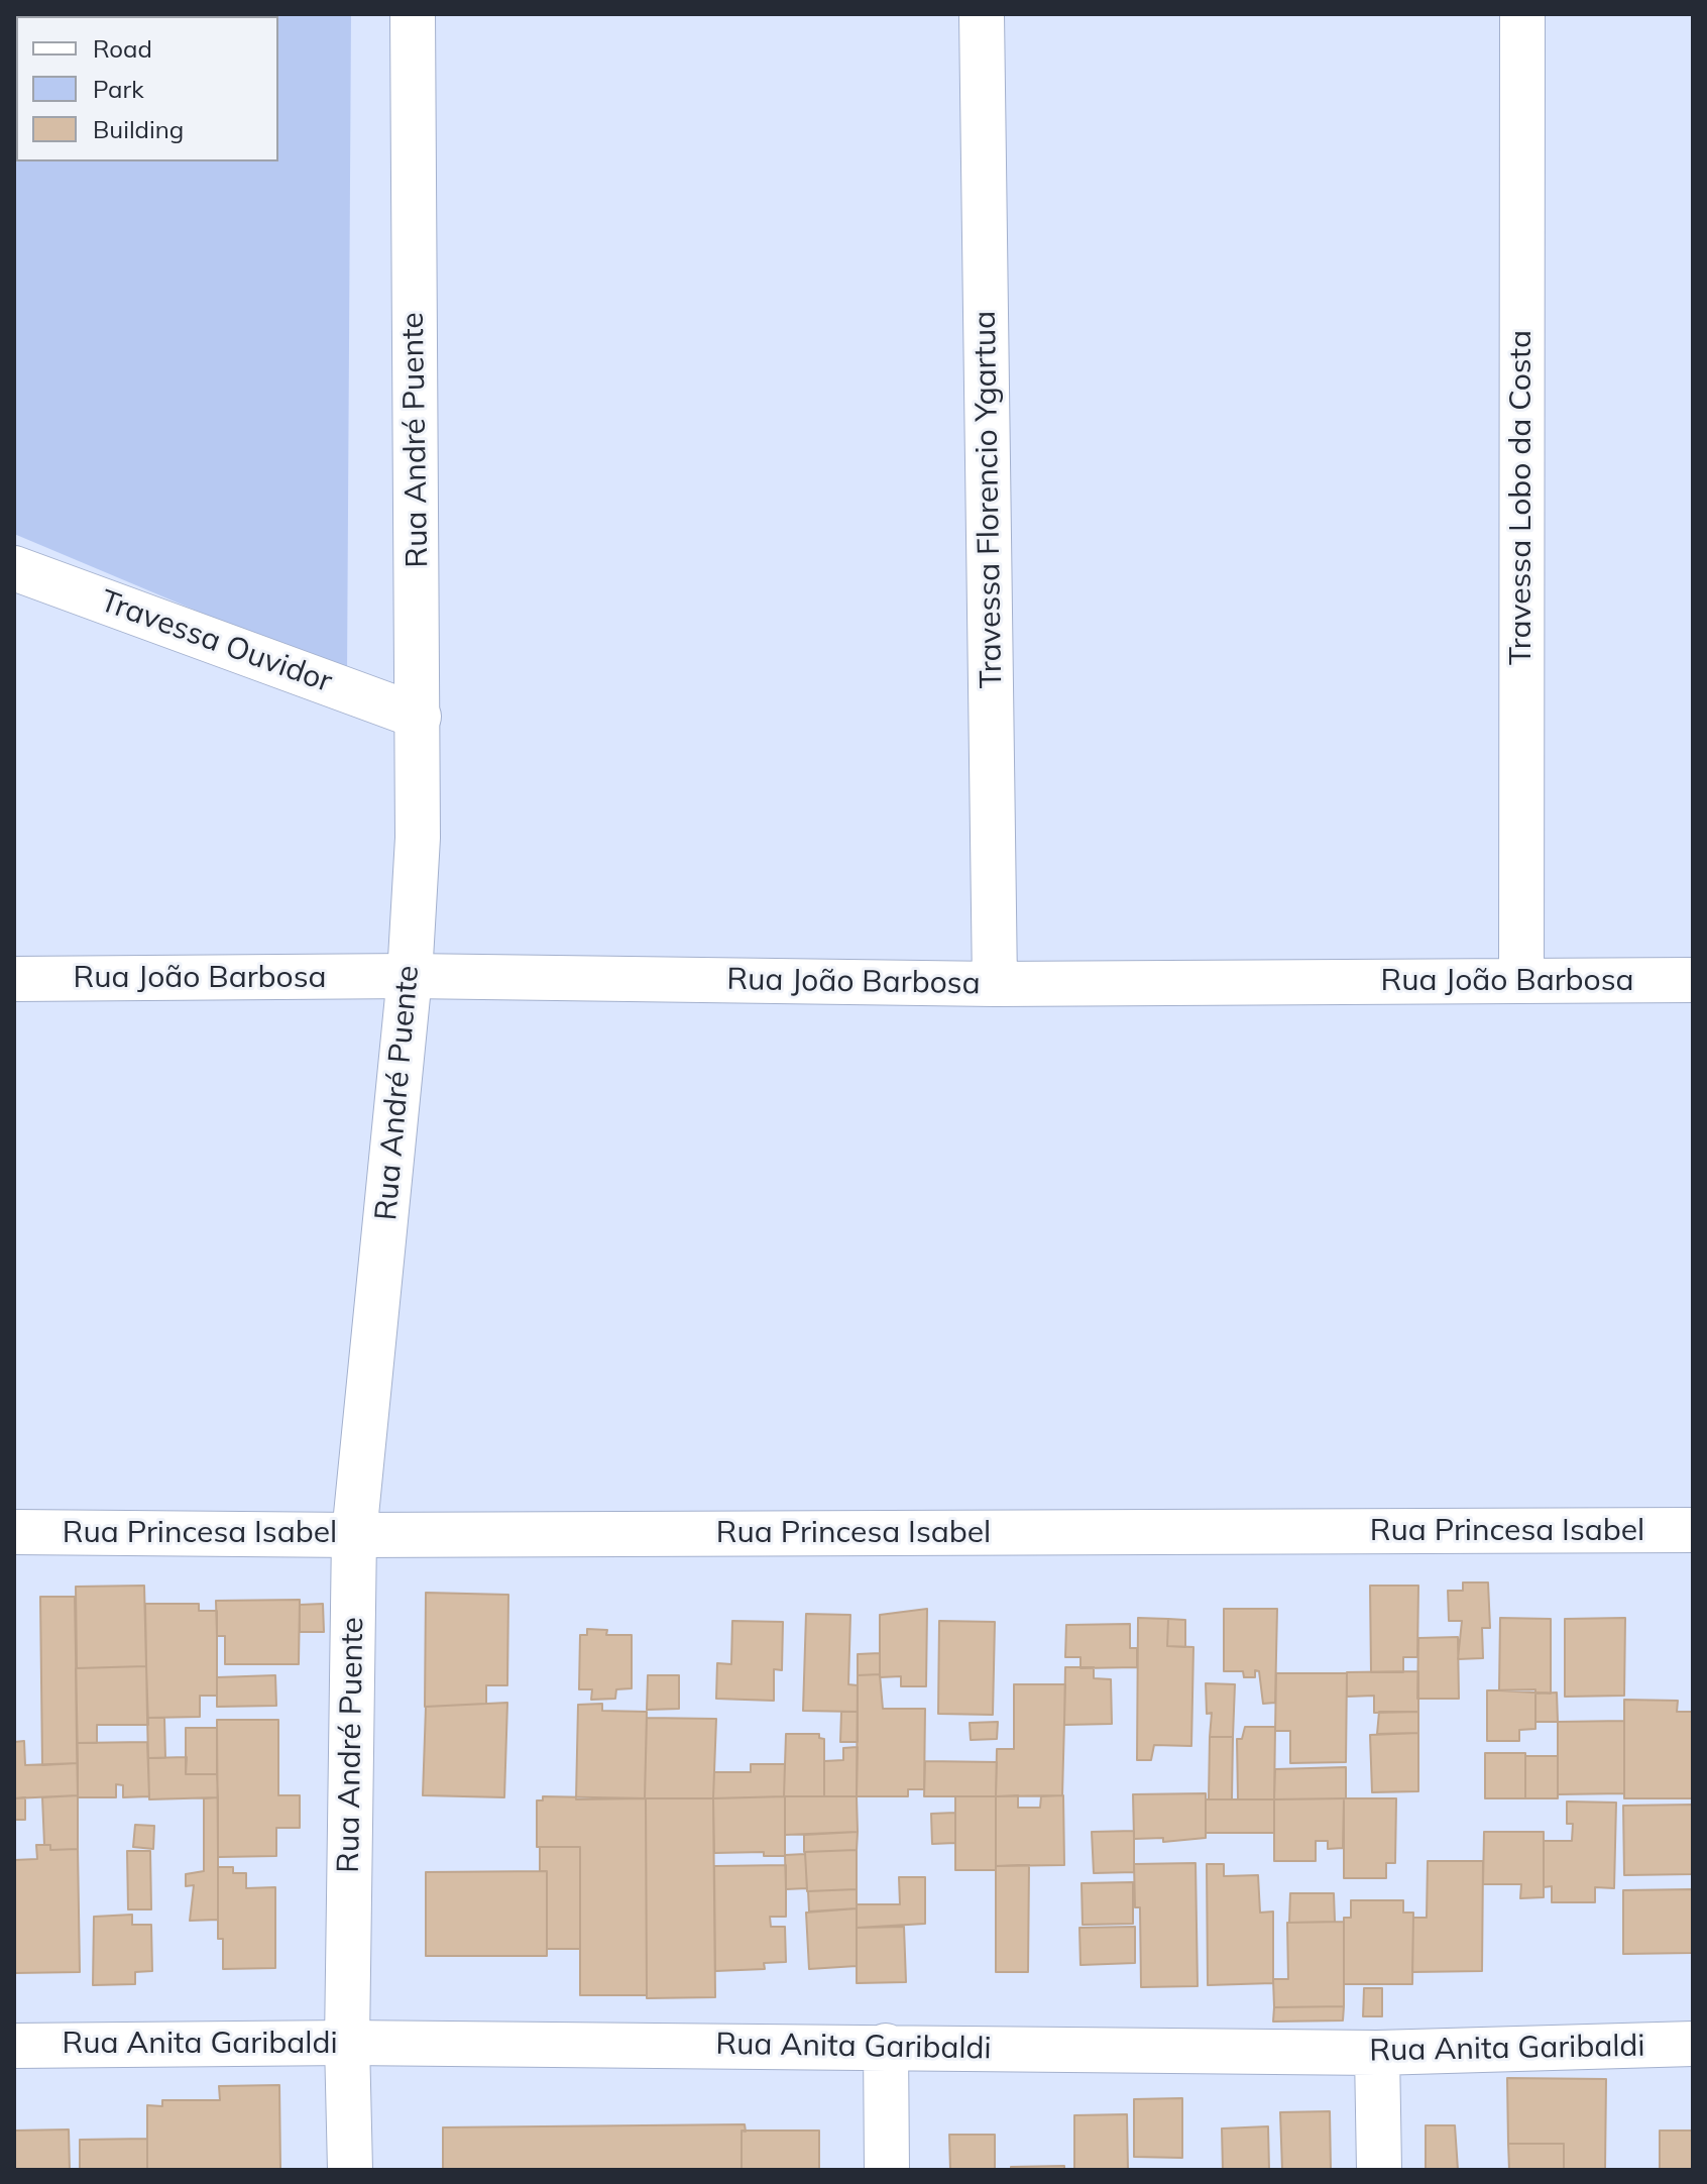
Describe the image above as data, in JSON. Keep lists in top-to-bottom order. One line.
{"streets":{"street":["Rua André Puente","Travessa Lobo da Costa","Travessa Florencio Ygartua","Travessa Ouvidor","Rua João Barbosa","Rua Princesa Isabel","Rua Anita Garibaldi"]},"crossings":[["Rua André Puente","Travessa Ouvidor"],["Rua André Puente","Rua João Barbosa"],["Rua André Puente","Rua Princesa Isabel"],["Rua André Puente","Rua Anita Garibaldi"],["Travessa Lobo da Costa","Rua João Barbosa"],["Travessa Florencio Ygartua","Rua João Barbosa"]],"legend":["Road","Park","Building"]}
